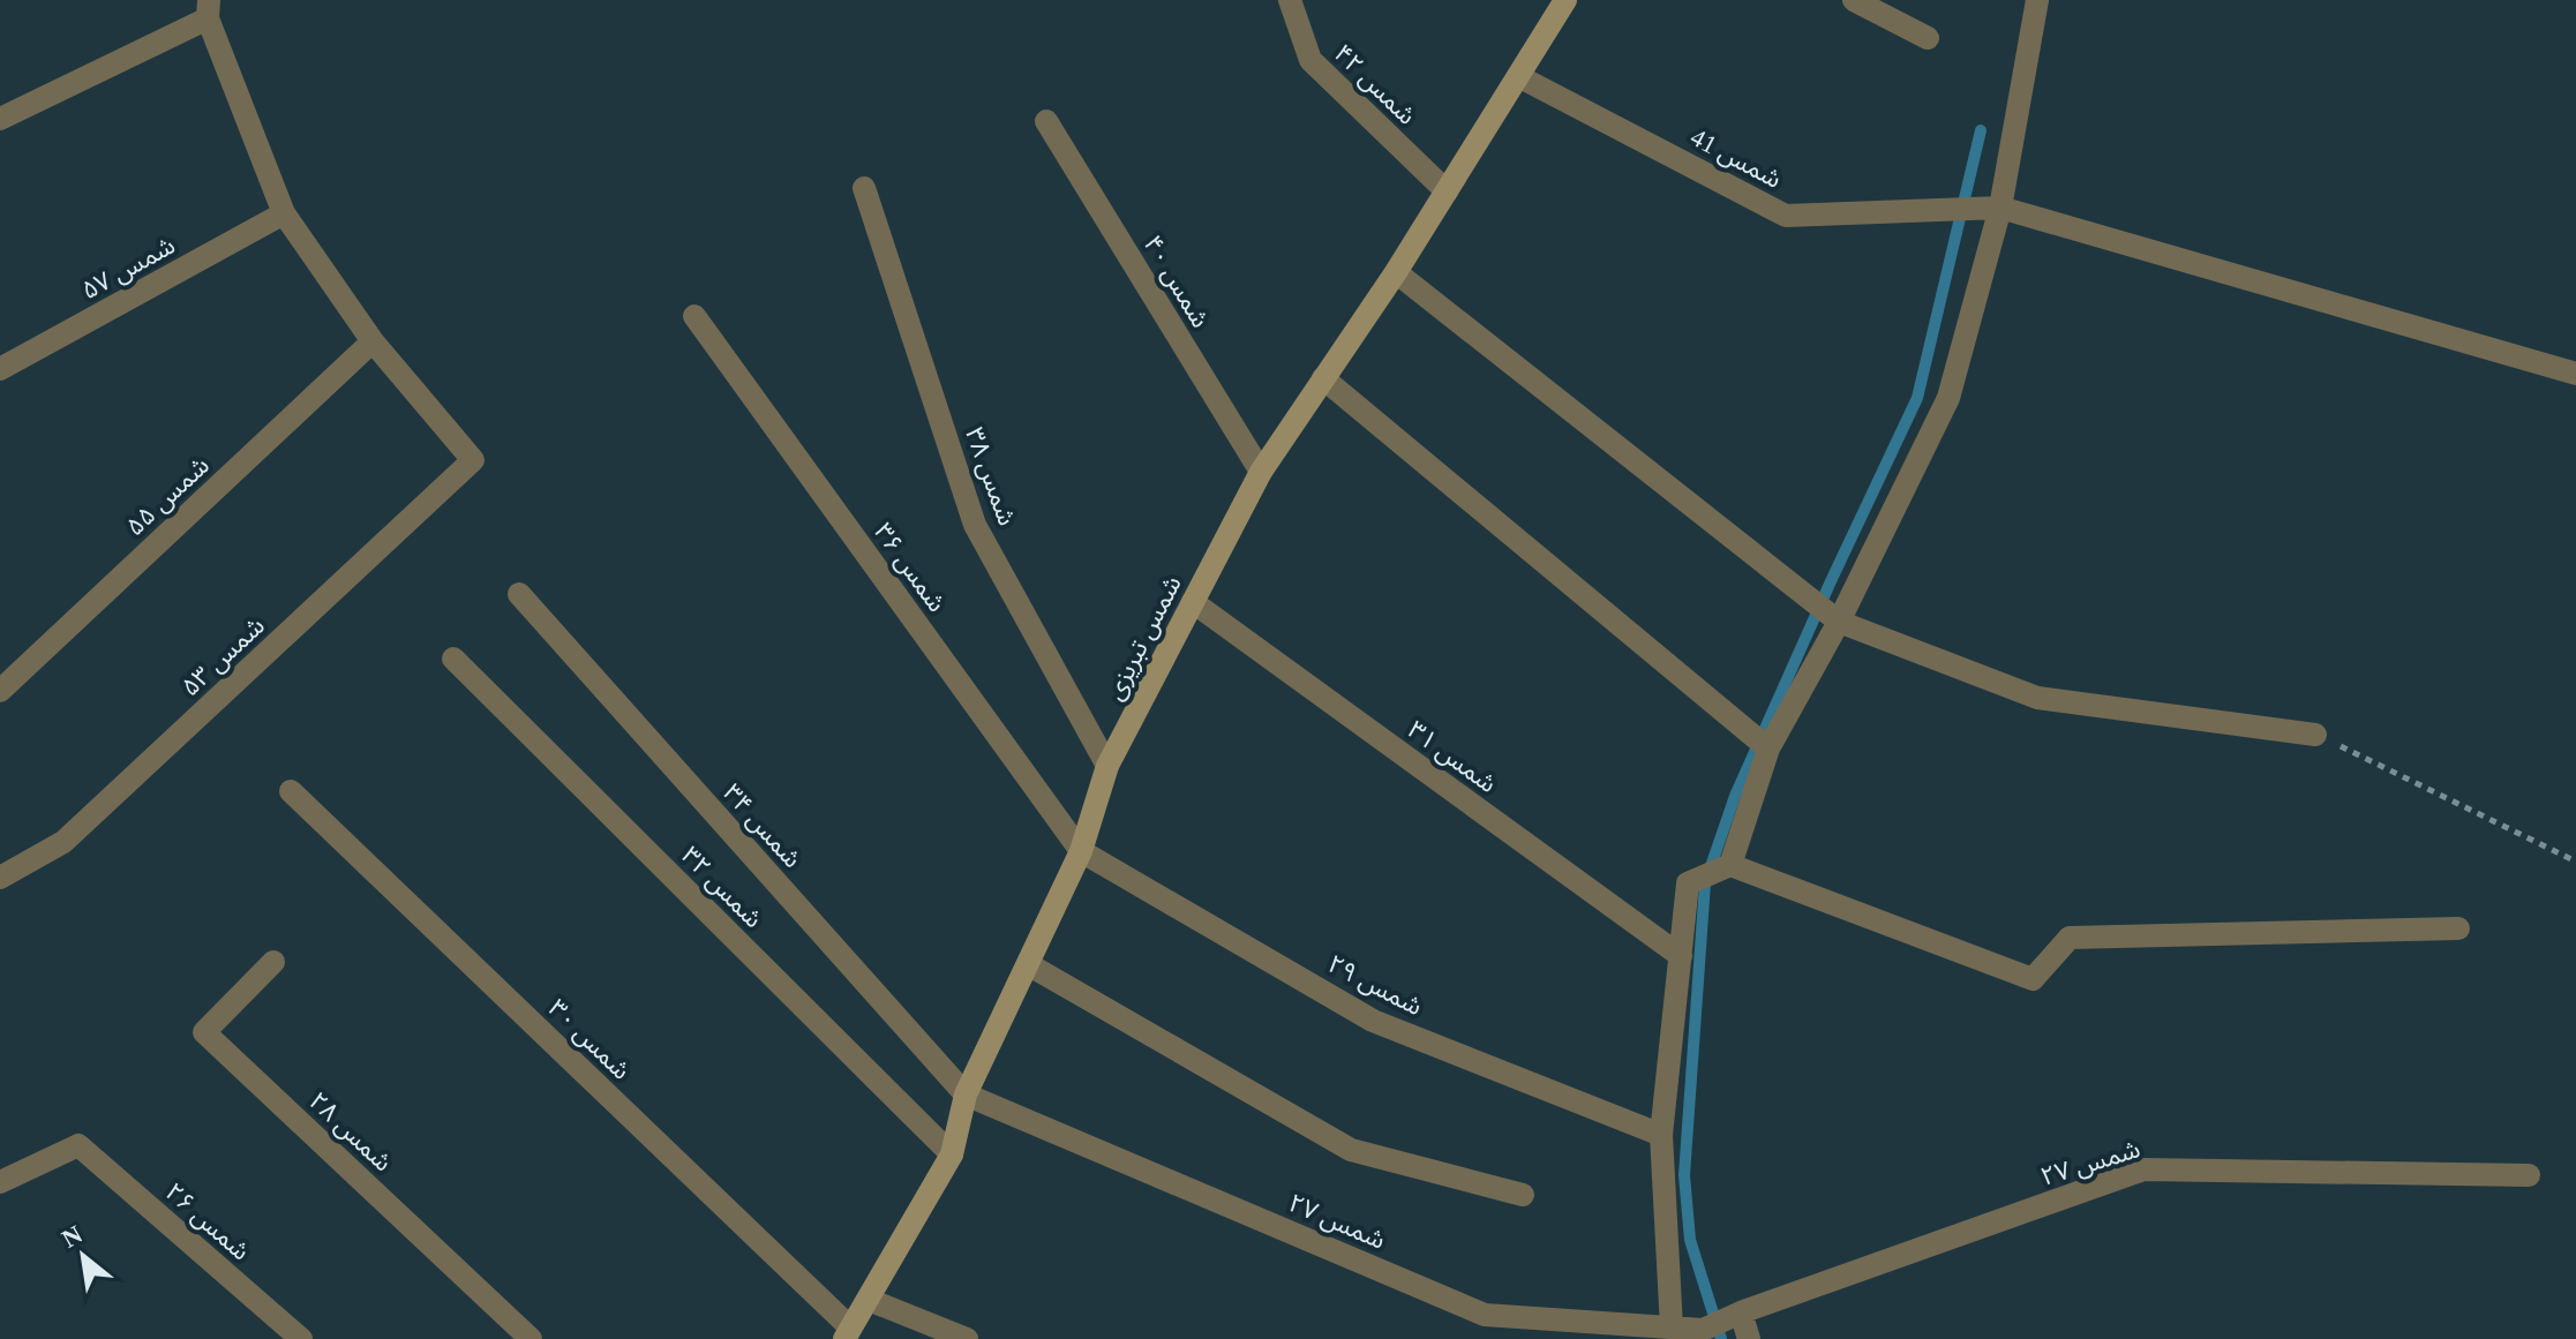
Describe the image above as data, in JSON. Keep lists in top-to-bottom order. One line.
{"streets":{"street":["شمس ۴۲","شمس 41","۵۷ شمس","شمس ۴۰","شمس ۳۸","شمس ۵۵","شمس ۳۶","شمس تبریزی","شمس ۵۳","شمس ۳۱","شمس ۳۴","شمس ۳۲","شمس ۲۹","شمس ۳۰","شمس ۲۸","شمس ۲۷","شمس ۲۶"]},"crossings":[["شمس ۴۲","شمس تبریزی"],["شمس 41","شمس تبریزی"],["شمس ۴۰","شمس تبریزی"],["شمس ۳۸","شمس تبریزی"],["شمس ۵۵","شمس ۵۳"],["شمس ۳۶","شمس تبریزی"],["شمس ۳۶","شمس ۲۹"],["شمس تبریزی","شمس ۳۱"],["شمس تبریزی","شمس ۳۴"],["شمس تبریزی","شمس ۳۲"],["شمس تبریزی","شمس ۲۹"],["شمس تبریزی","شمس ۳۰"],["شمس تبریزی","شمس ۲۷"],["شمس ۳۴","شمس ۲۷"]],"north":"top left"}
